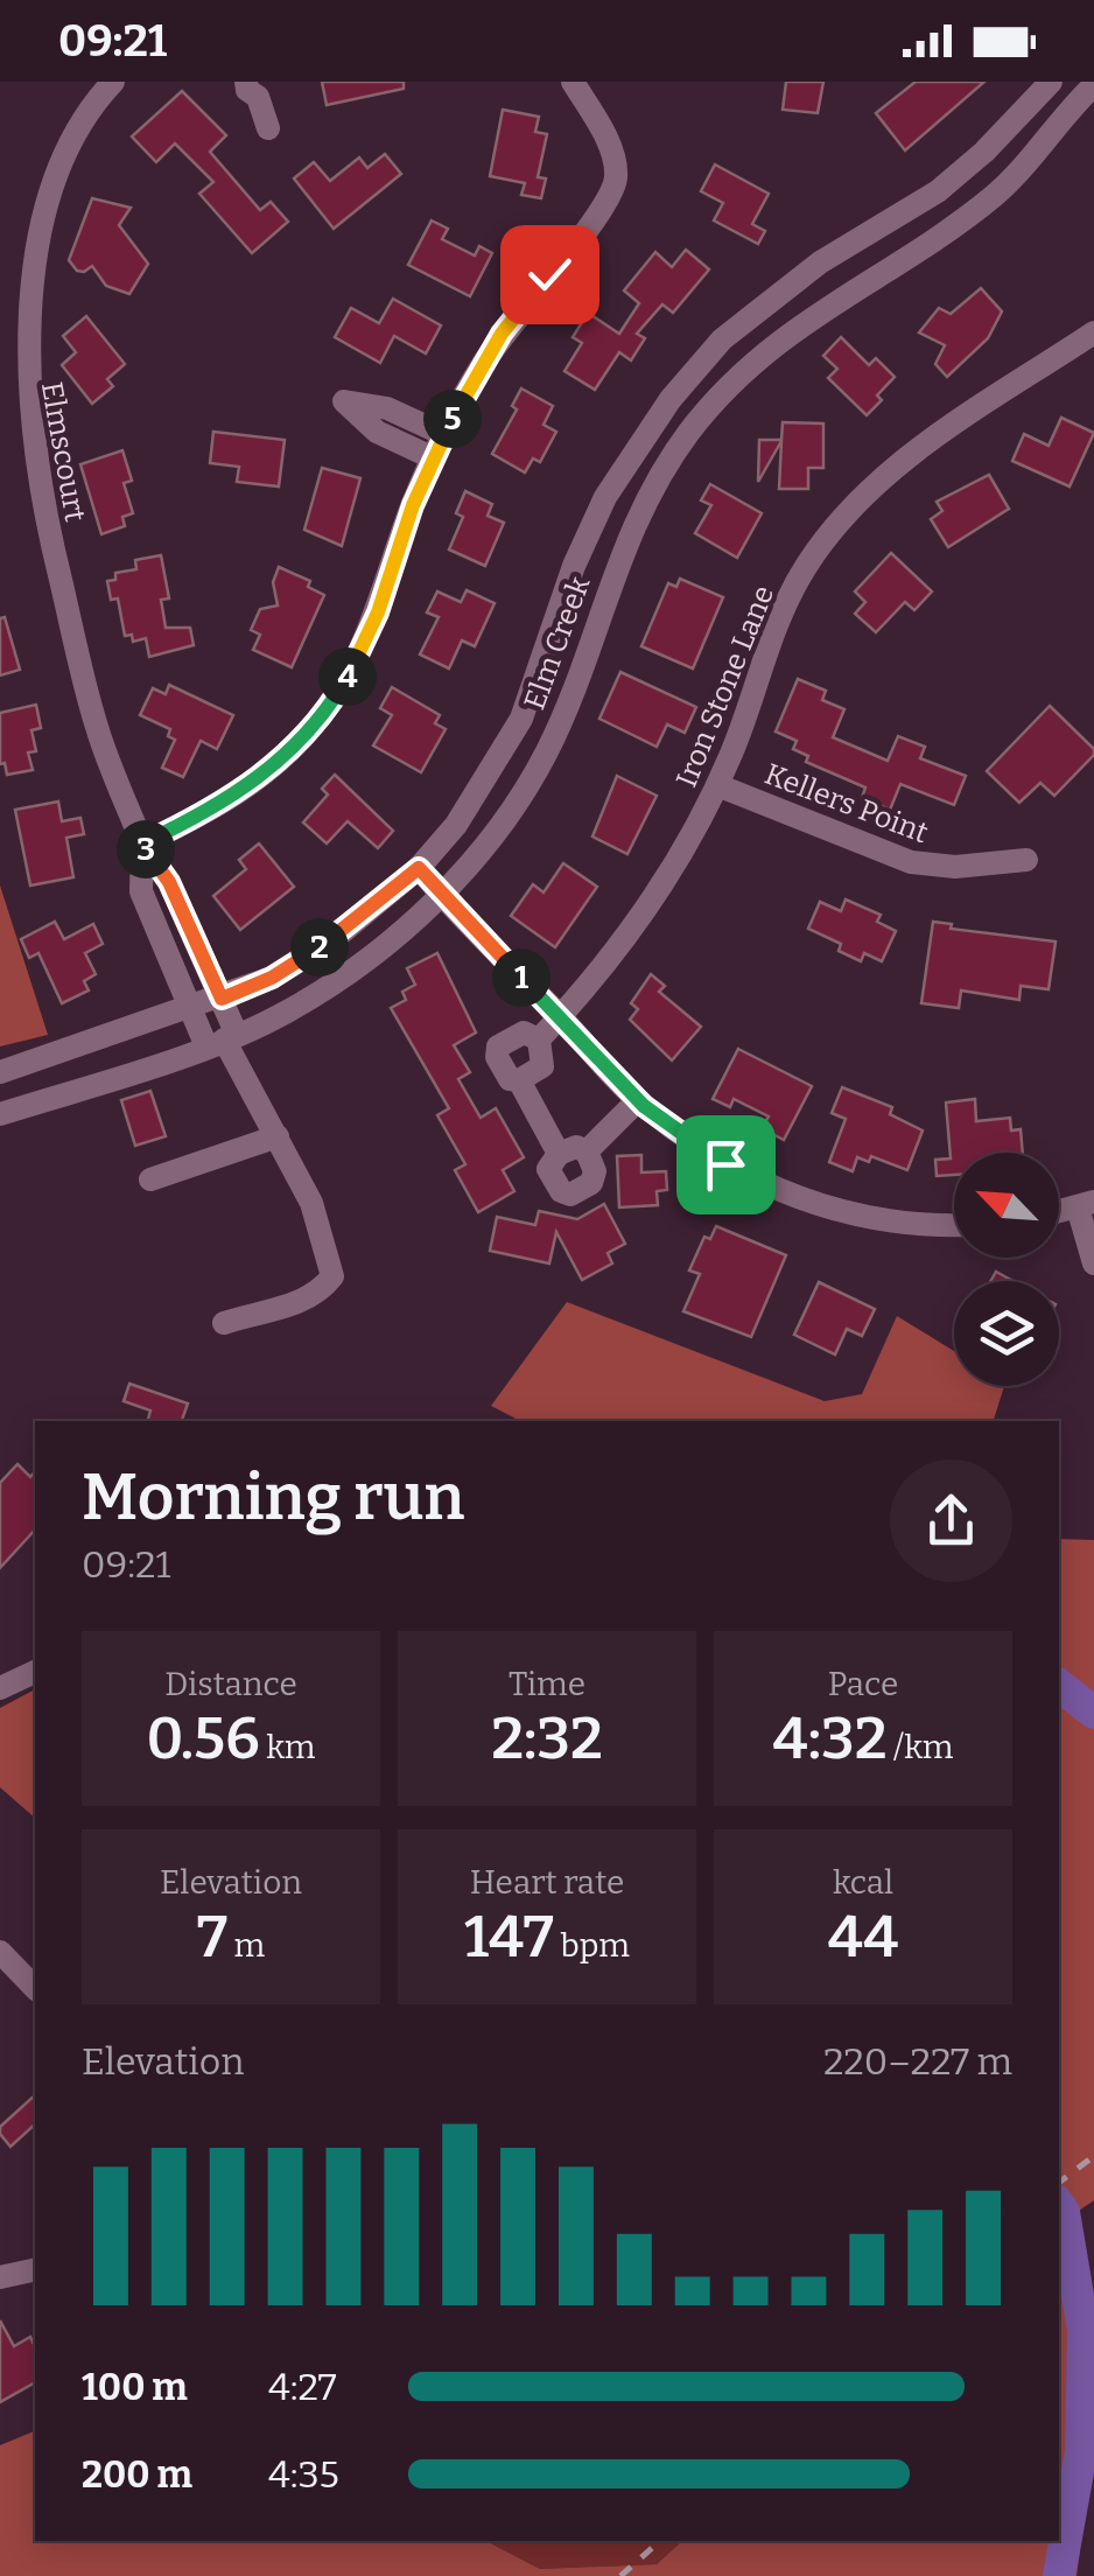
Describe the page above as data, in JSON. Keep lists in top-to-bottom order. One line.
{"streets":{"street":["Elmscourt","Elm Creek","Iron Stone Lane","Kellers Point"]},"crossings":[["Elmscourt","Elm Creek"],["Iron Stone Lane","Kellers Point"]],"north":"top left","page":{"status":"09:21","pins":["5","4","3","2","1"],"heading":["Morning run","09:21"],"stats":[["Distance","0.56 km"],["Time","2:32"],["Pace","4:32 /km"],["Elevation","7 m"],["Heart rate","147 bpm"],["kcal","44"]],"chart":["Elevation","220–227 m"],"list":[{"name":"100 m","note":"4:27"},{"name":"200 m","note":"4:35"}]}}
